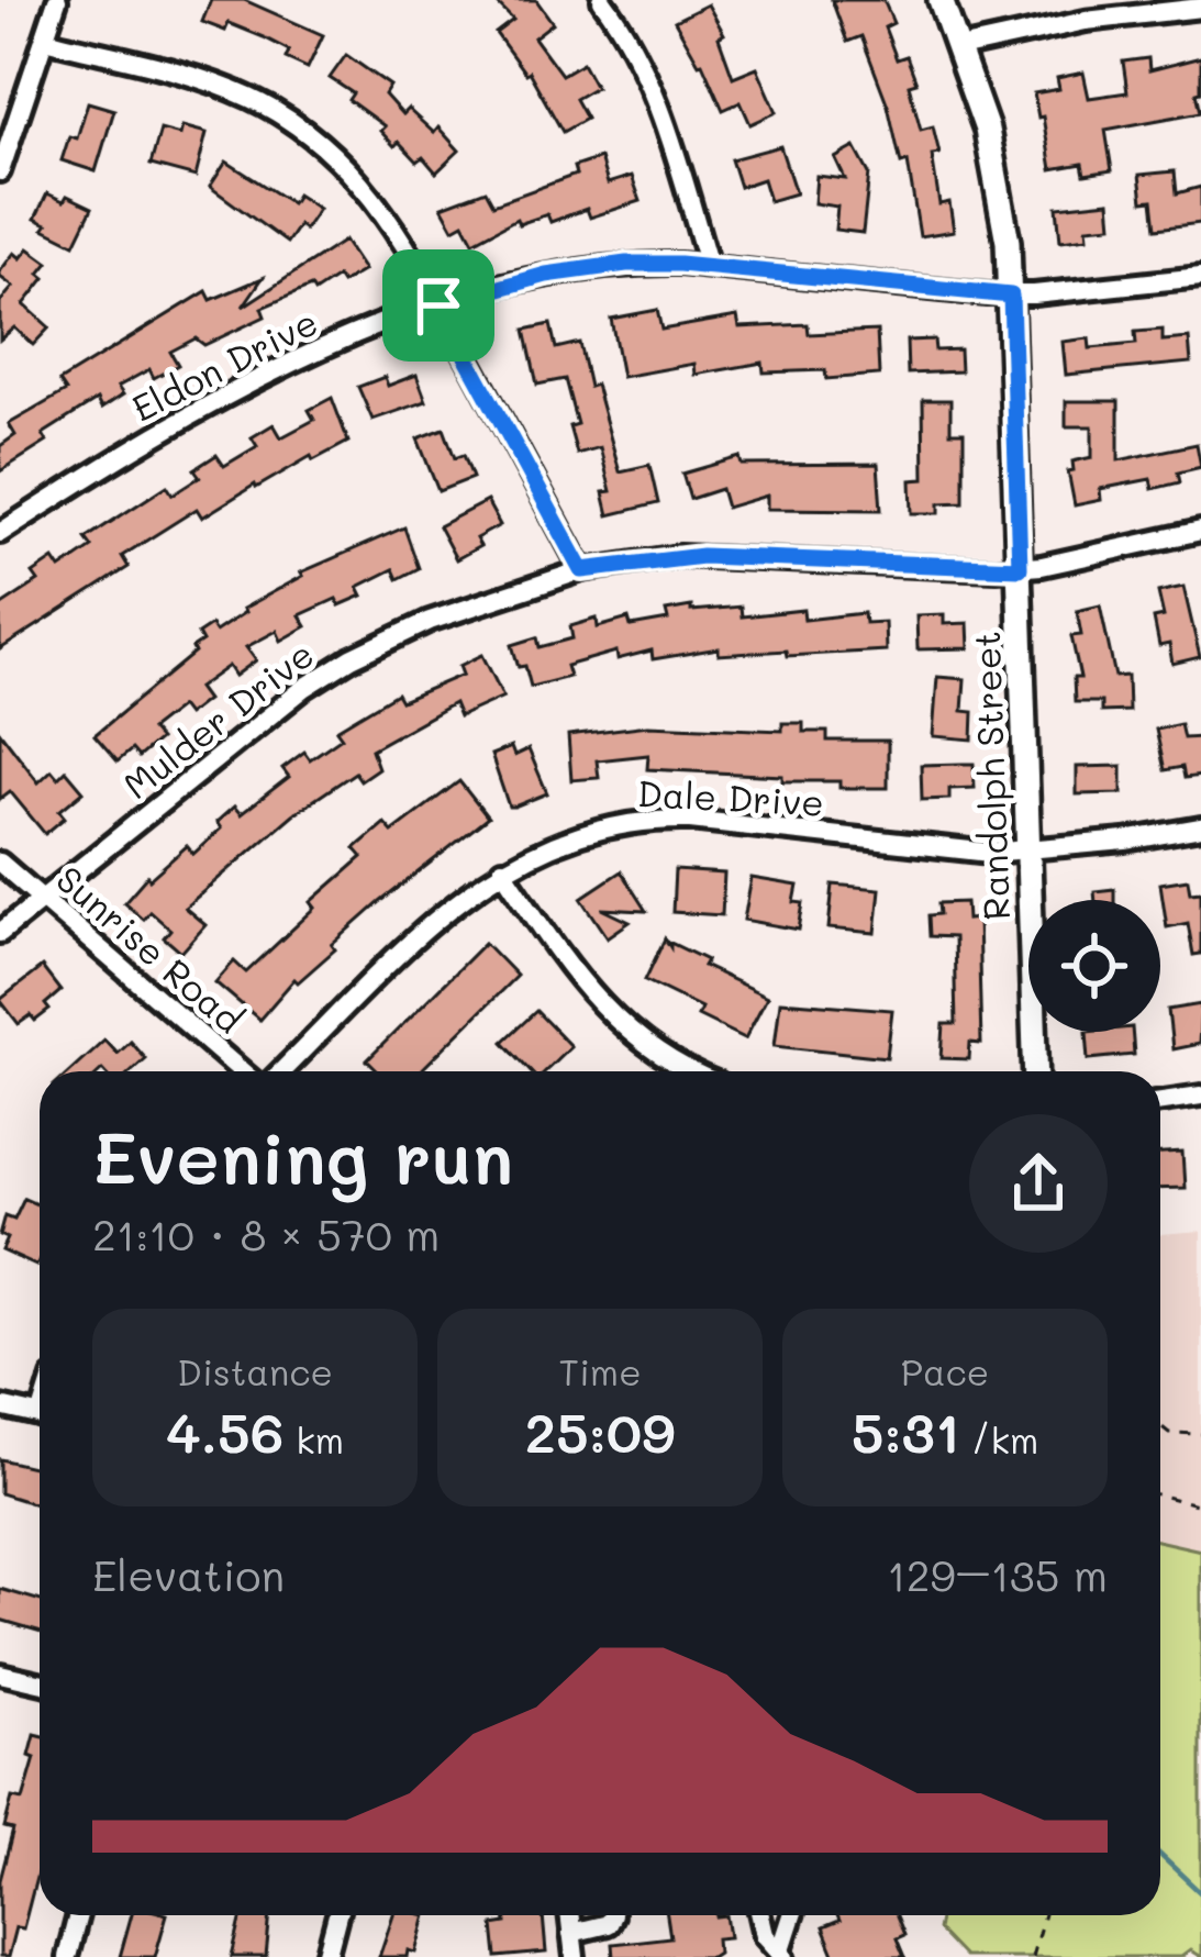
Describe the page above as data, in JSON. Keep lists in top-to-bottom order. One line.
{"streets":{"street":["Eldon Drive","Mulder Drive","Randolph Street","Dale Drive","Sunrise Road"]},"crossings":[["Eldon Drive","Randolph Street"],["Mulder Drive","Randolph Street"],["Mulder Drive","Sunrise Road"],["Randolph Street","Dale Drive"]],"page":{"heading":["Evening run","21:10 · 8 × 570 m"],"stats":[["Distance","4.56 km"],["Time","25:09"],["Pace","5:31 /km"]],"chart":["Elevation","129–135 m"]}}
